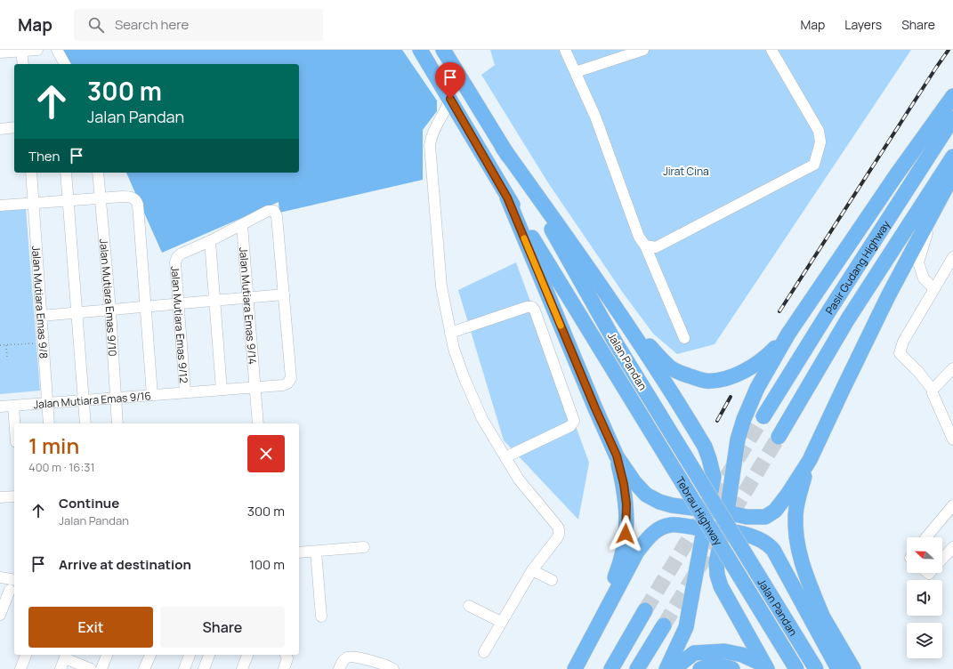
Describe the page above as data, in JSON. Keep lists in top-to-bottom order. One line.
{"streets":{"highway":["Pasir Gudang Highway","Jalan Pandan","Tebrau Highway"],"street":["Jalan Mutiara Emas 9/10","Jalan Mutiara Emas 9/8","Jalan Mutiara Emas 9/14","Jalan Mutiara Emas 9/12","Jalan Mutiara Emas 9/16"]},"crossings":[["Jalan Mutiara Emas 9/10","Jalan Mutiara Emas 9/16"],["Jalan Mutiara Emas 9/8","Jalan Mutiara Emas 9/16"],["Jalan Mutiara Emas 9/14","Jalan Mutiara Emas 9/16"],["Jalan Mutiara Emas 9/12","Jalan Mutiara Emas 9/16"],["Jalan Pandan","Tebrau Highway"]],"parks":["Jirat Cina"],"north":"left","page":{"header":"Map","search":"Search here","nav":["Map","Layers","Share"],"turn":["300 m","Jalan Pandan"],"then":"Then","heading":["1 min","400 m · 16:31"],"list":[{"name":"Continue","note":"Jalan Pandan","value":"300 m"},{"name":"Arrive at destination","value":"100 m"}],"buttons":["Exit","Share"]}}
